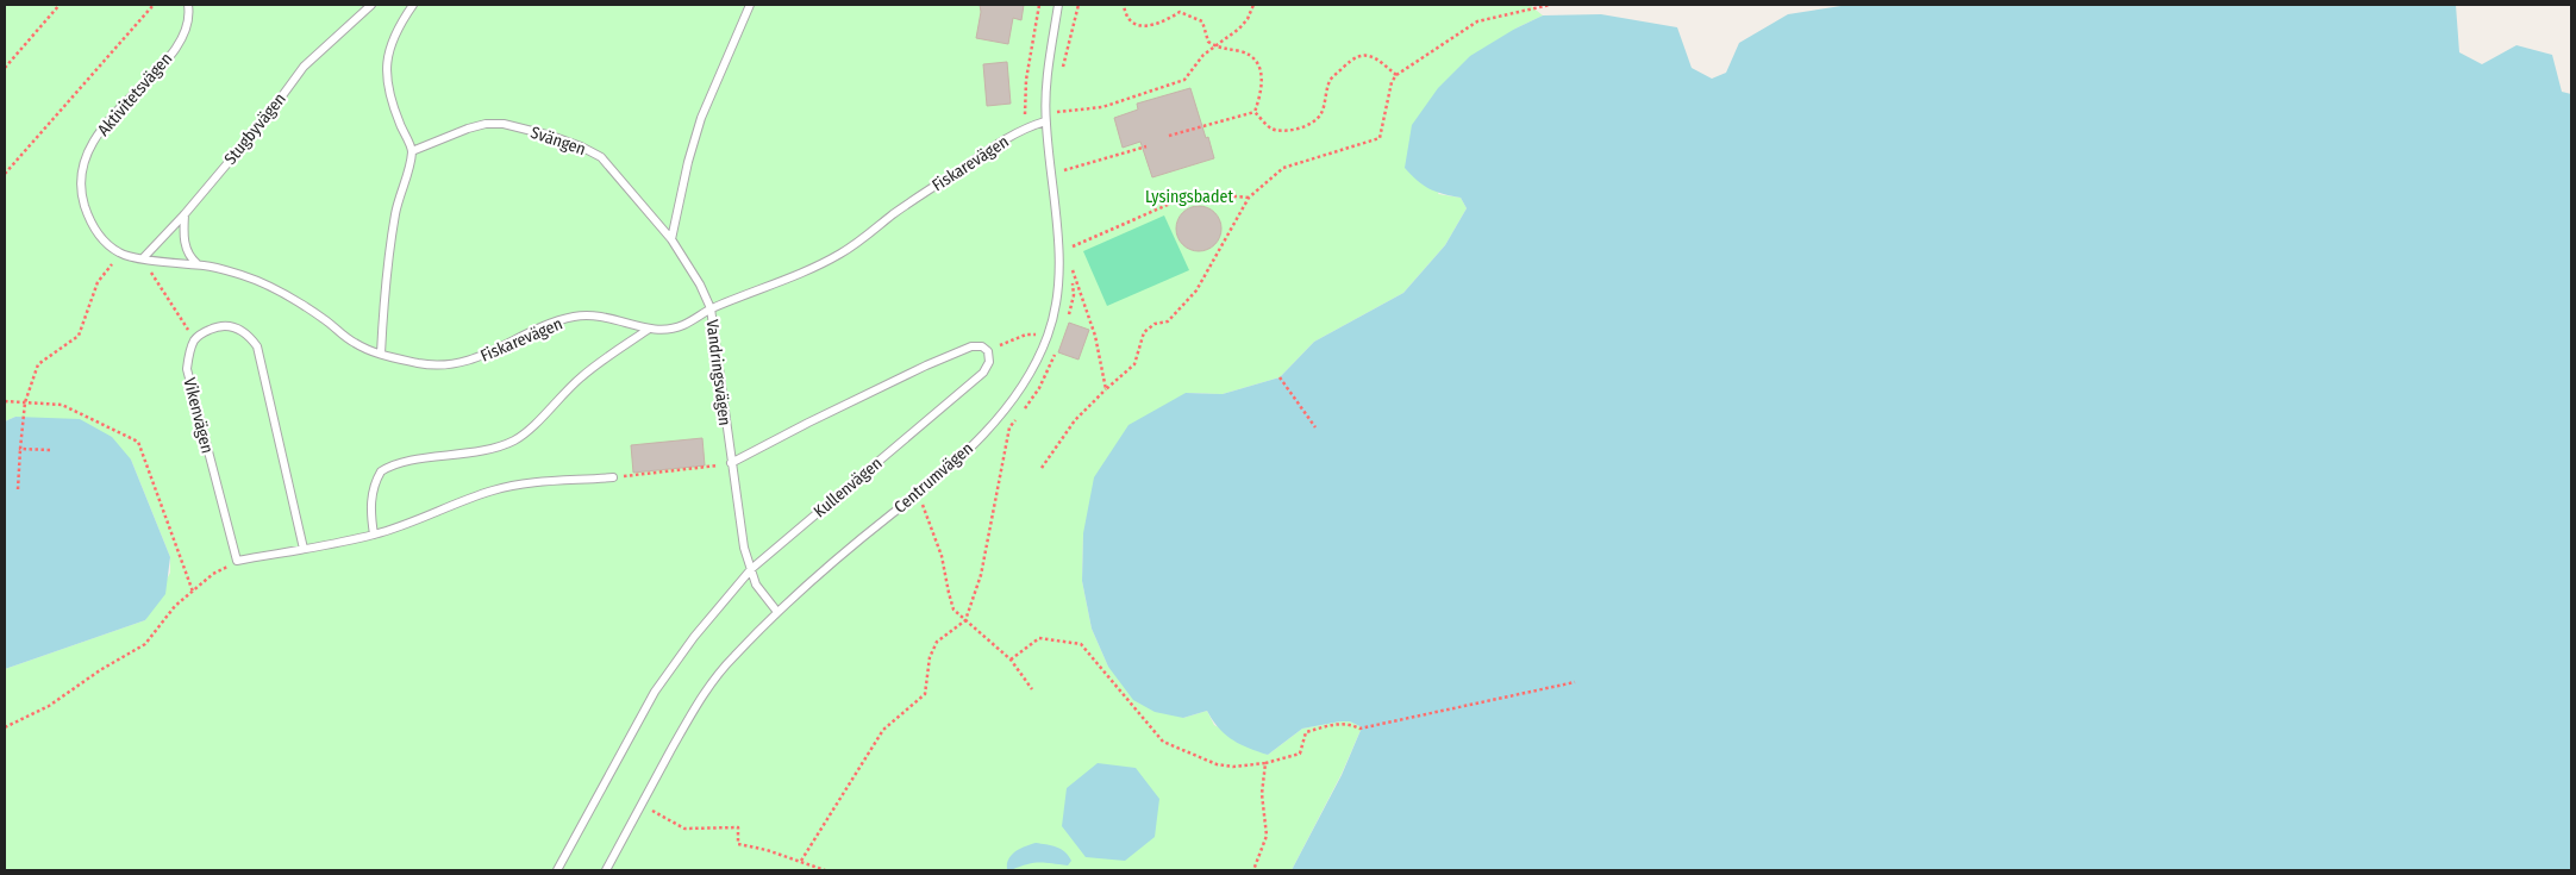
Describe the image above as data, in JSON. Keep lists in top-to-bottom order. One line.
{"streets":{"lane":["Aktivitetsvägen","Stugbyvägen","Svängen","Fiskarevägen","Vandringsvägen","Vikenvägen","Centrumvägen","Kullenvägen"]},"crossings":[["Stugbyvägen","Fiskarevägen"],["Svängen","Vandringsvägen"],["Fiskarevägen","Vandringsvägen"],["Fiskarevägen","Centrumvägen"],["Vandringsvägen","Centrumvägen"],["Vandringsvägen","Kullenvägen"]],"parks":["Lysingsbadet"]}
